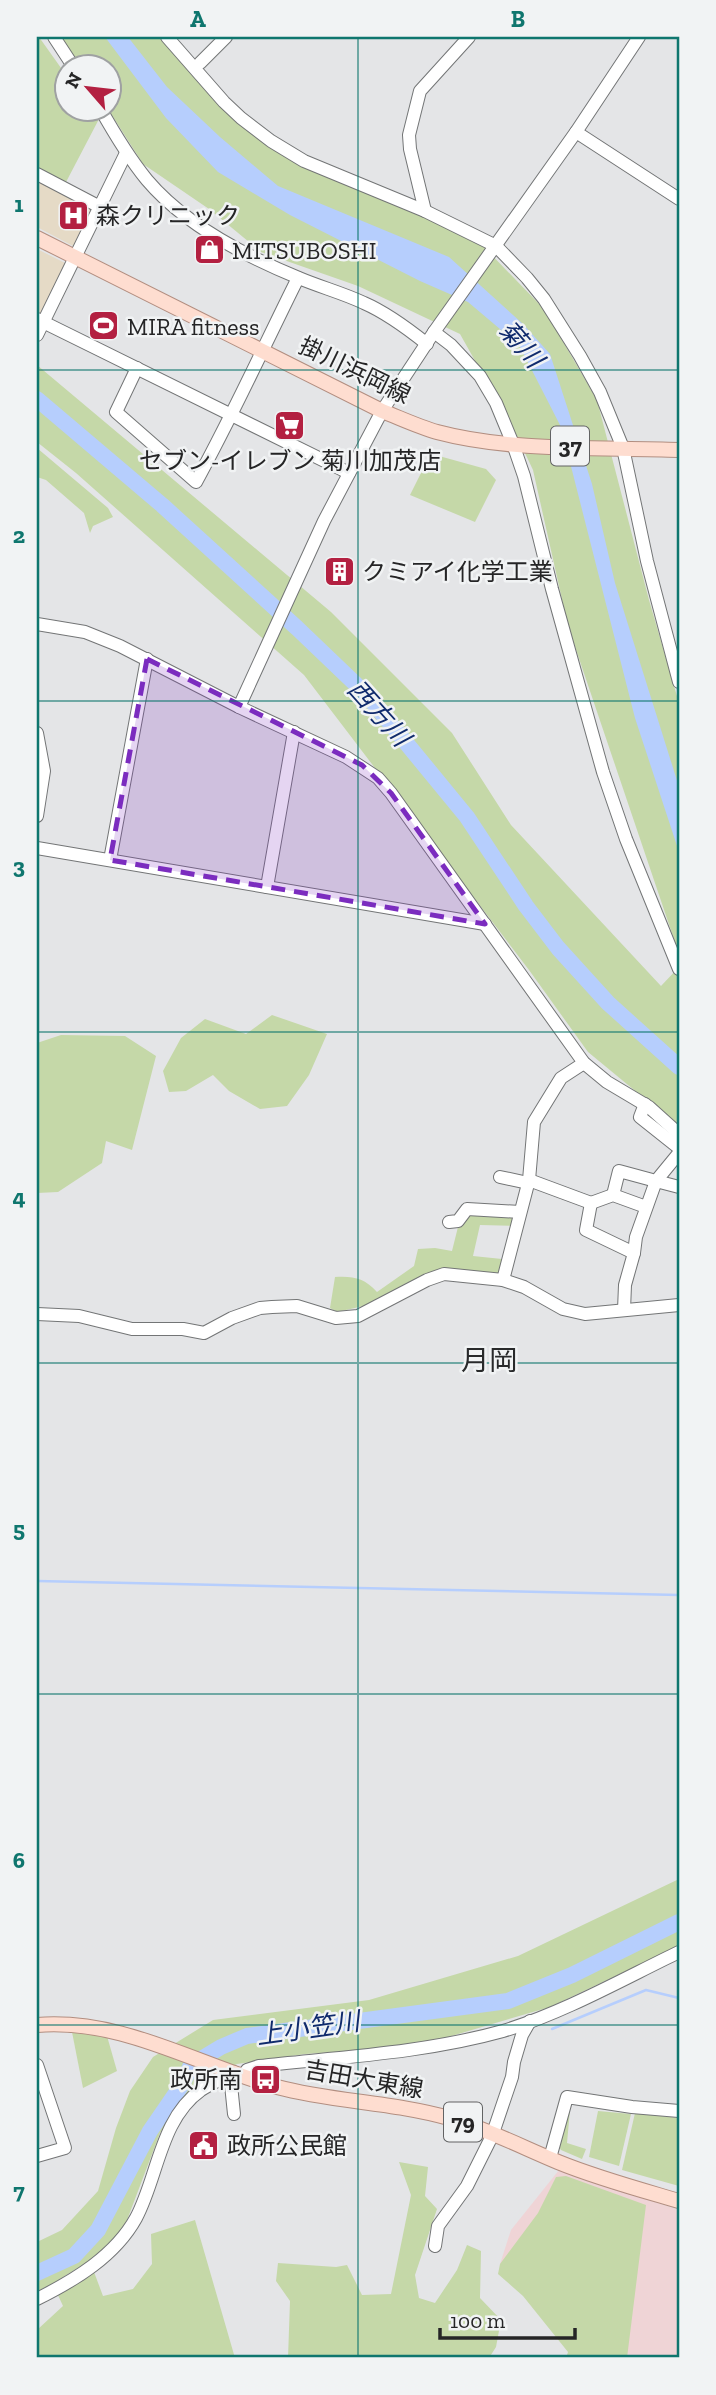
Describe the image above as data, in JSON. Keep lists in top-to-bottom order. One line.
{"streets":{"main road":["掛川浜岡線","37","吉田大東線","79"]},"districts":["月岡"],"water":["菊川","西方川","上小笠川"],"places":{"hospital":["森クリニック"],"shop":["MITSUBOSHI"],"sports":["MIRA fitness"],"supermarket":["セブン-イレブン 菊川加茂店"],"building":["クミアイ化学工業"],"bus stop":["政所南"],"public building":["政所公民館"]},"scale_bar":"100 m","north":"top left","grid":{"columns":["A","B"],"rows":["1","2","3","4","5","6","7"]}}
